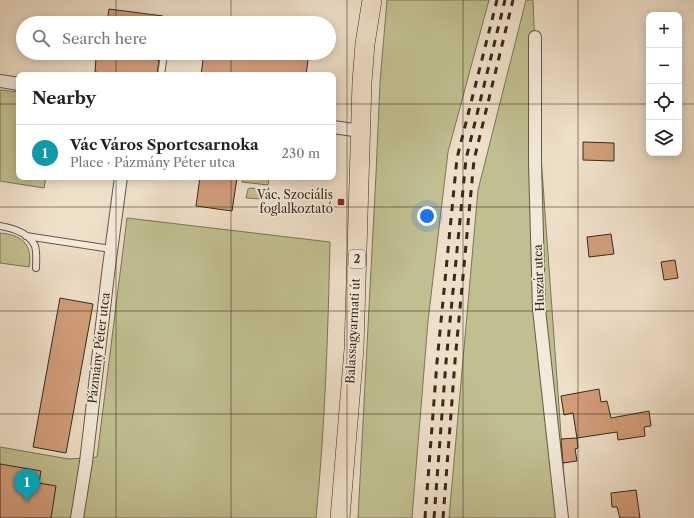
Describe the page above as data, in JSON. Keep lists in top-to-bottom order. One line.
{"streets":{"main road":["2","Balassagyarmati út"],"street":["Huszár utca","Pázmány Péter utca"]},"places":{"transit":["Vác, Szociális foglalkoztató"]},"page":{"map_buttons":["+","−"],"search":"Search here","heading":"Nearby","list":[{"mark":"1","name":"Vác Város Sportcsarnoka","note":"Place · Pázmány Péter utca","value":"230 m"}],"pins":"1"}}
